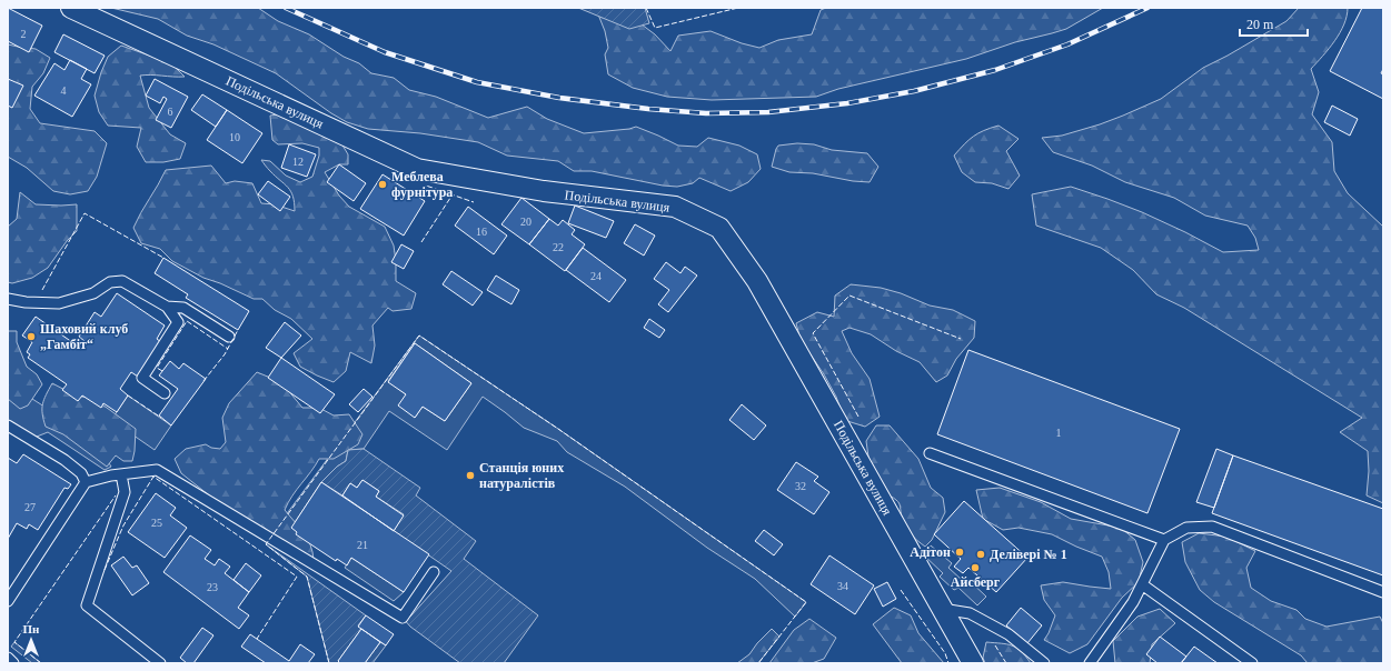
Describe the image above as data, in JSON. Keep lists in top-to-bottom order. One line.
{"streets":{"street":["Подільська вулиця"]},"places":["Меблева фурнітура","Шаховий клуб „Гамбіт“","Станція юних натуралістів","Адітон","Делівері № 1","Айсберг"],"house_numbers":["2","4","6","10","12","20","16","22","24","1","32","27","25","21","34","23"],"scale_bar":"20 m","north":"top"}
